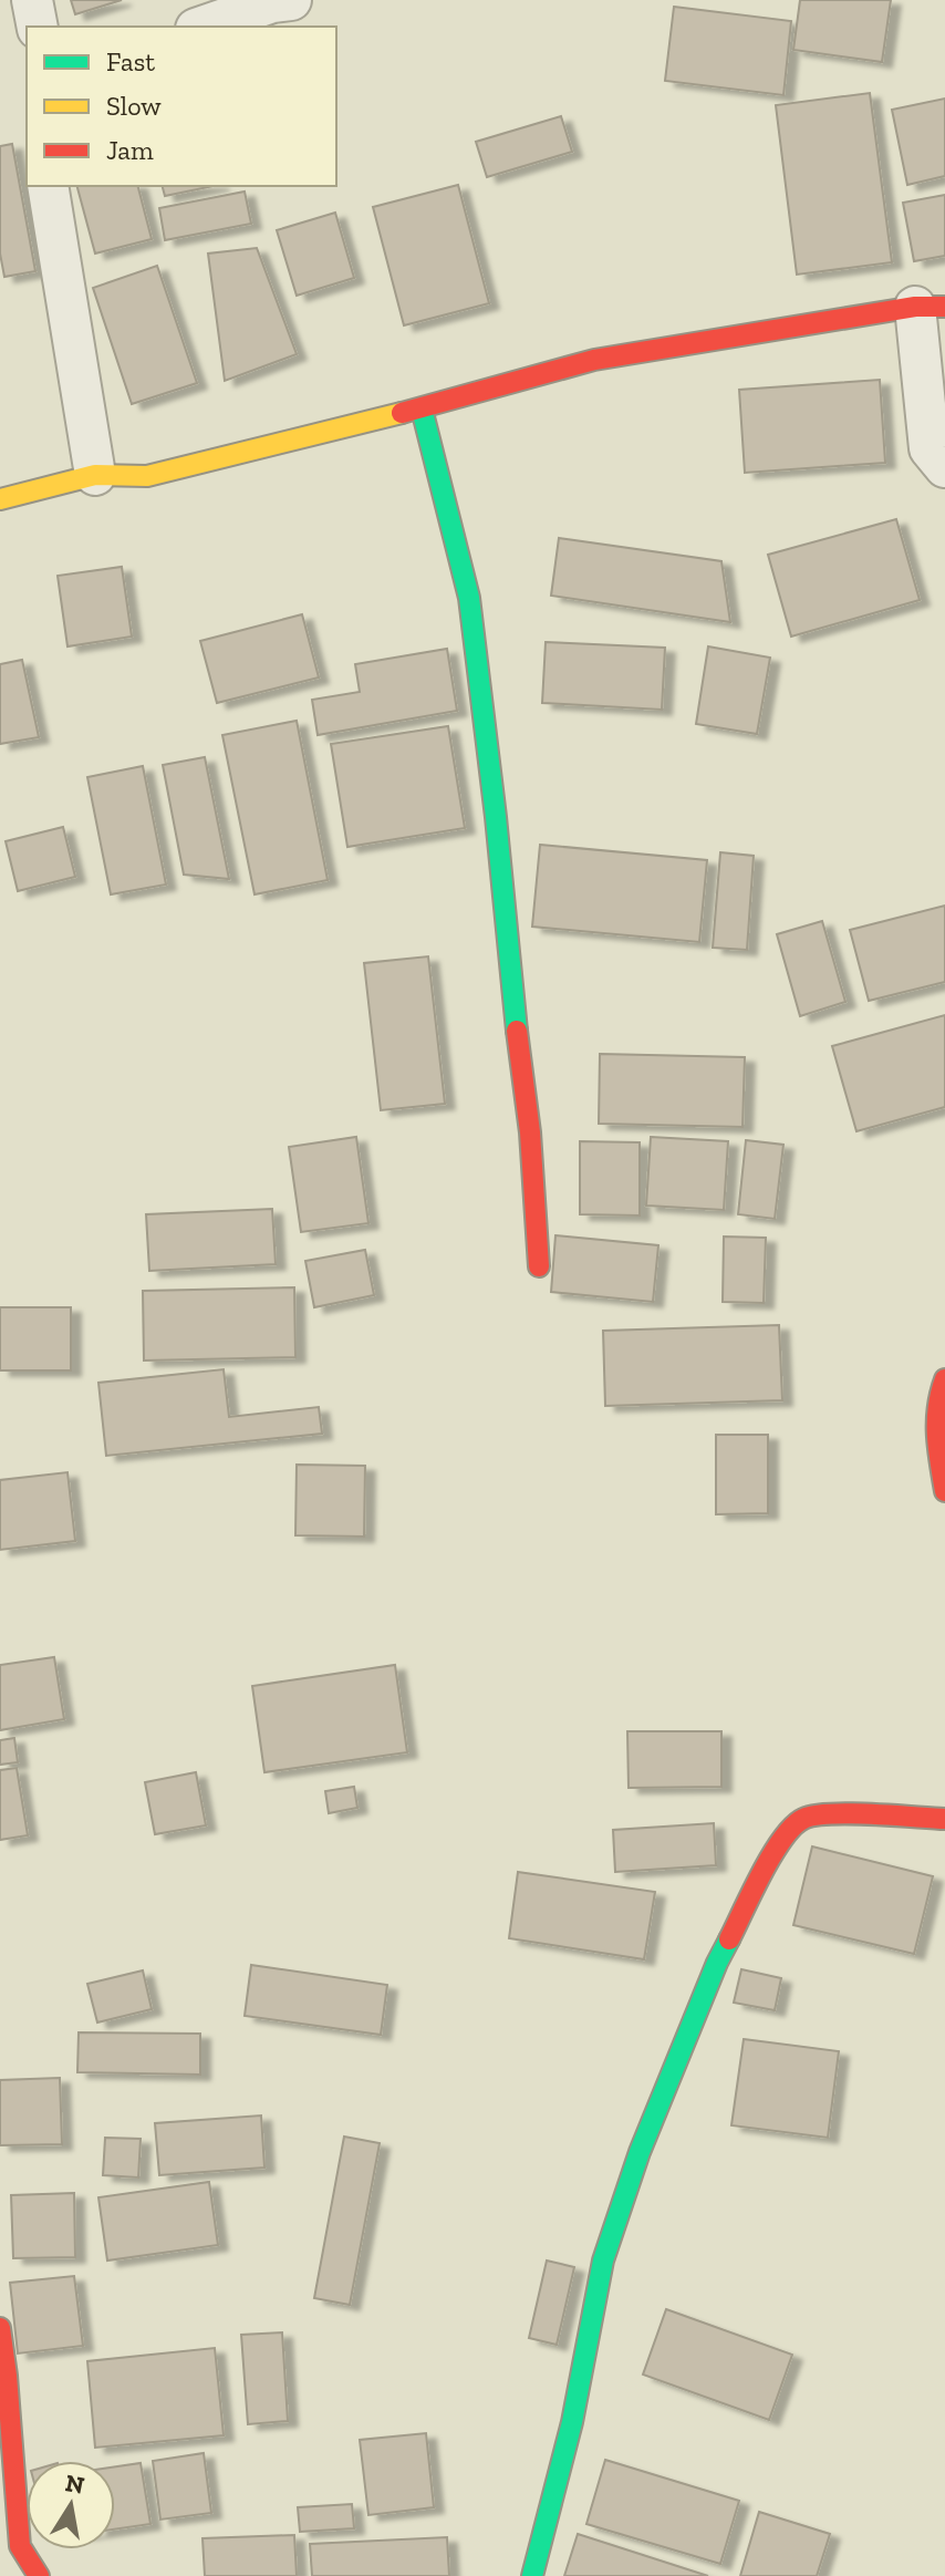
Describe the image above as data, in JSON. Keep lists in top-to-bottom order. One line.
{"legend":["Fast","Slow","Jam"],"north":"top"}
